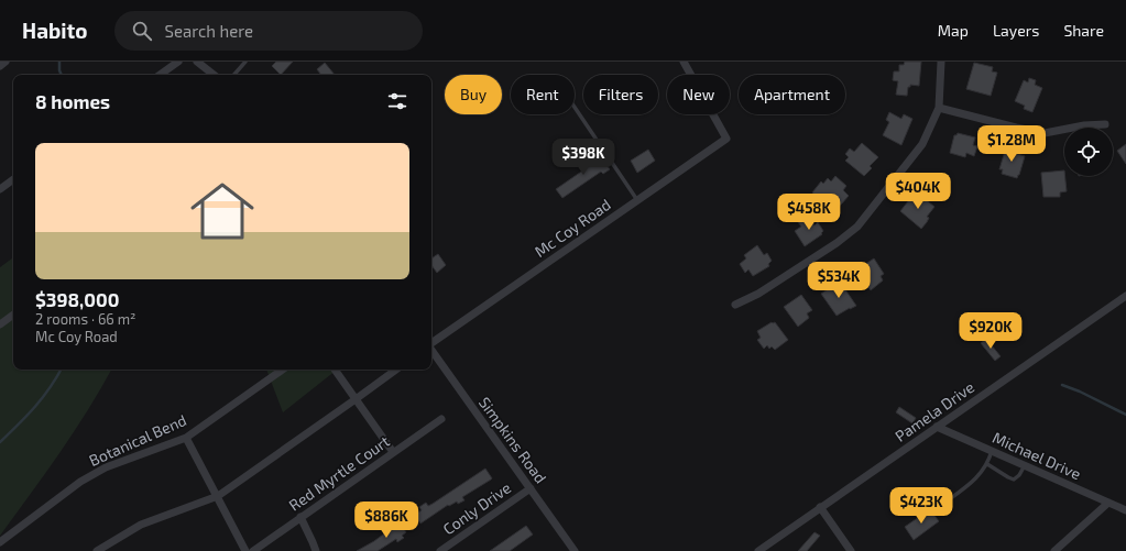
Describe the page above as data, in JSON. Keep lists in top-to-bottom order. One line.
{"streets":{"street":["Mc Coy Road","Pamela Drive","Botanical Bend","Simpkins Road","Michael Drive","Red Myrtle Court","Conly Drive"]},"crossings":[["Pamela Drive","Michael Drive"],["Simpkins Road","Conly Drive"]],"page":{"header":"Habito","search":"Search here","nav":["Map","Layers","Share"],"chip":["Buy","Rent","Filters","New","Apartment"],"heading":"8 homes","price":["$1.28M","$398K","$404K","$458K","$534K","$920K","$423K","$886K"],"list":[{"name":"$398,000","note":"2 rooms · 66 m² · Mc Coy Road"}]}}
